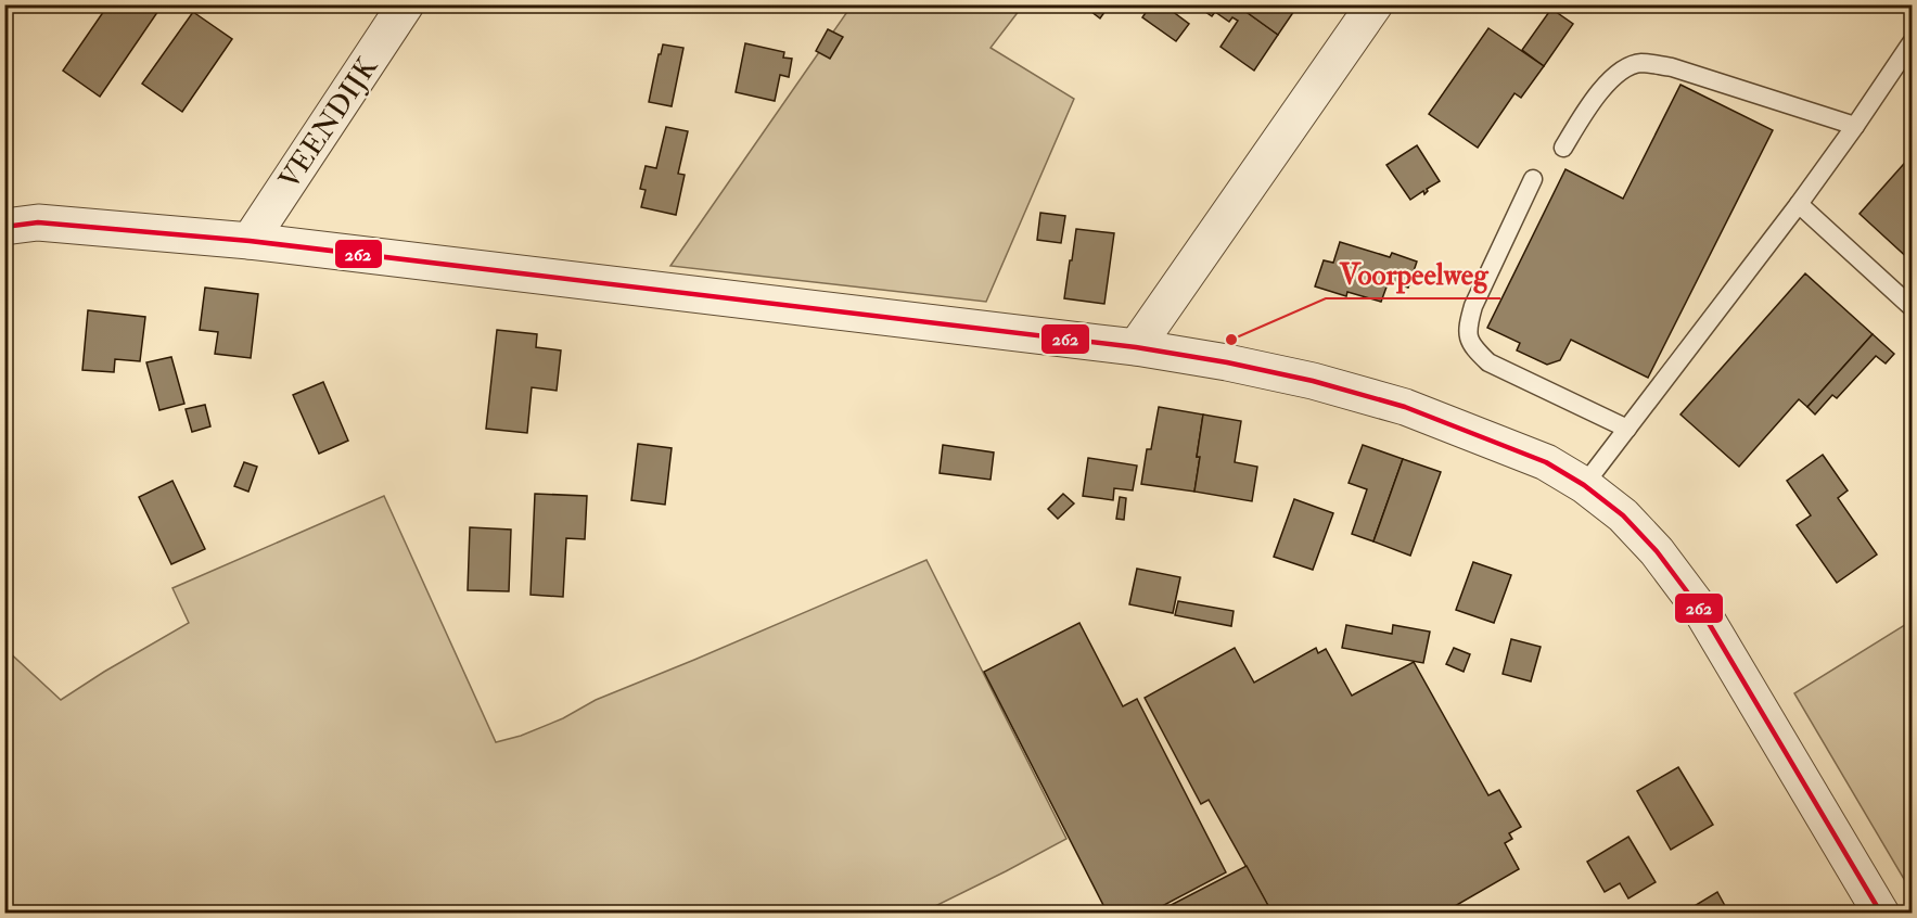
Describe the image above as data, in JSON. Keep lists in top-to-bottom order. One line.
{"streets":{"street":["VEENDIJK"]},"places":["Voorpeelweg"],"lines":["transit line 262"]}
